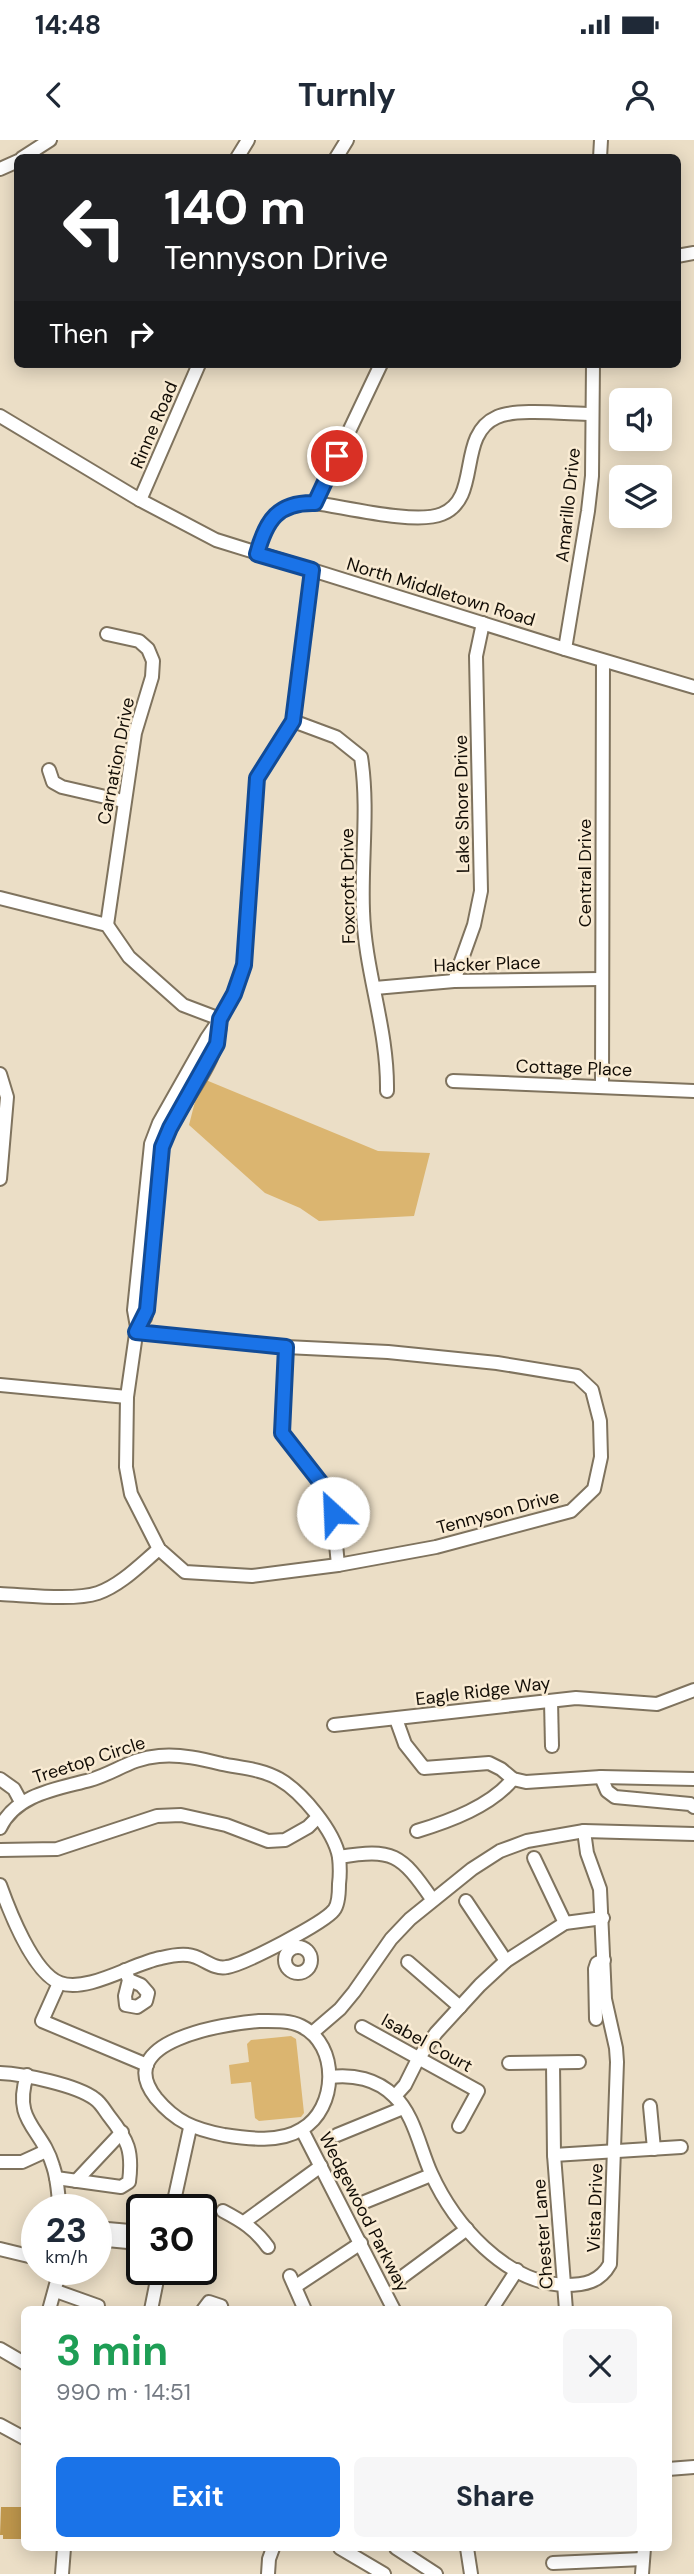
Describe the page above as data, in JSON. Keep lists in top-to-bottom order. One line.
{"streets":{"street":["Rinne Road","Amarillo Drive","North Middletown Road","Carnation Drive","Lake Shore Drive","Central Drive","Foxcroft Drive","Hacker Place","Cottage Place","Tennyson Drive","Eagle Ridge Way","Treetop Circle","Isabel Court","Vista Drive","Wedgewood Parkway","Chester Lane"]},"crossings":[["Rinne Road","North Middletown Road"],["Amarillo Drive","North Middletown Road"],["North Middletown Road","Lake Shore Drive"],["North Middletown Road","Central Drive"],["North Middletown Road","Tennyson Drive"],["Lake Shore Drive","Hacker Place"],["Central Drive","Hacker Place"],["Central Drive","Cottage Place"],["Foxcroft Drive","Hacker Place"],["Foxcroft Drive","Tennyson Drive"],["Vista Drive","Wedgewood Parkway"],["Vista Drive","Chester Lane"]],"page":{"status":"14:48","header":"Turnly","turn":["140 m","Tennyson Drive"],"then":"Then","speed":"23 km/h","limit":"30","heading":["3 min","990 m · 14:51"],"buttons":["Exit","Share"]}}
